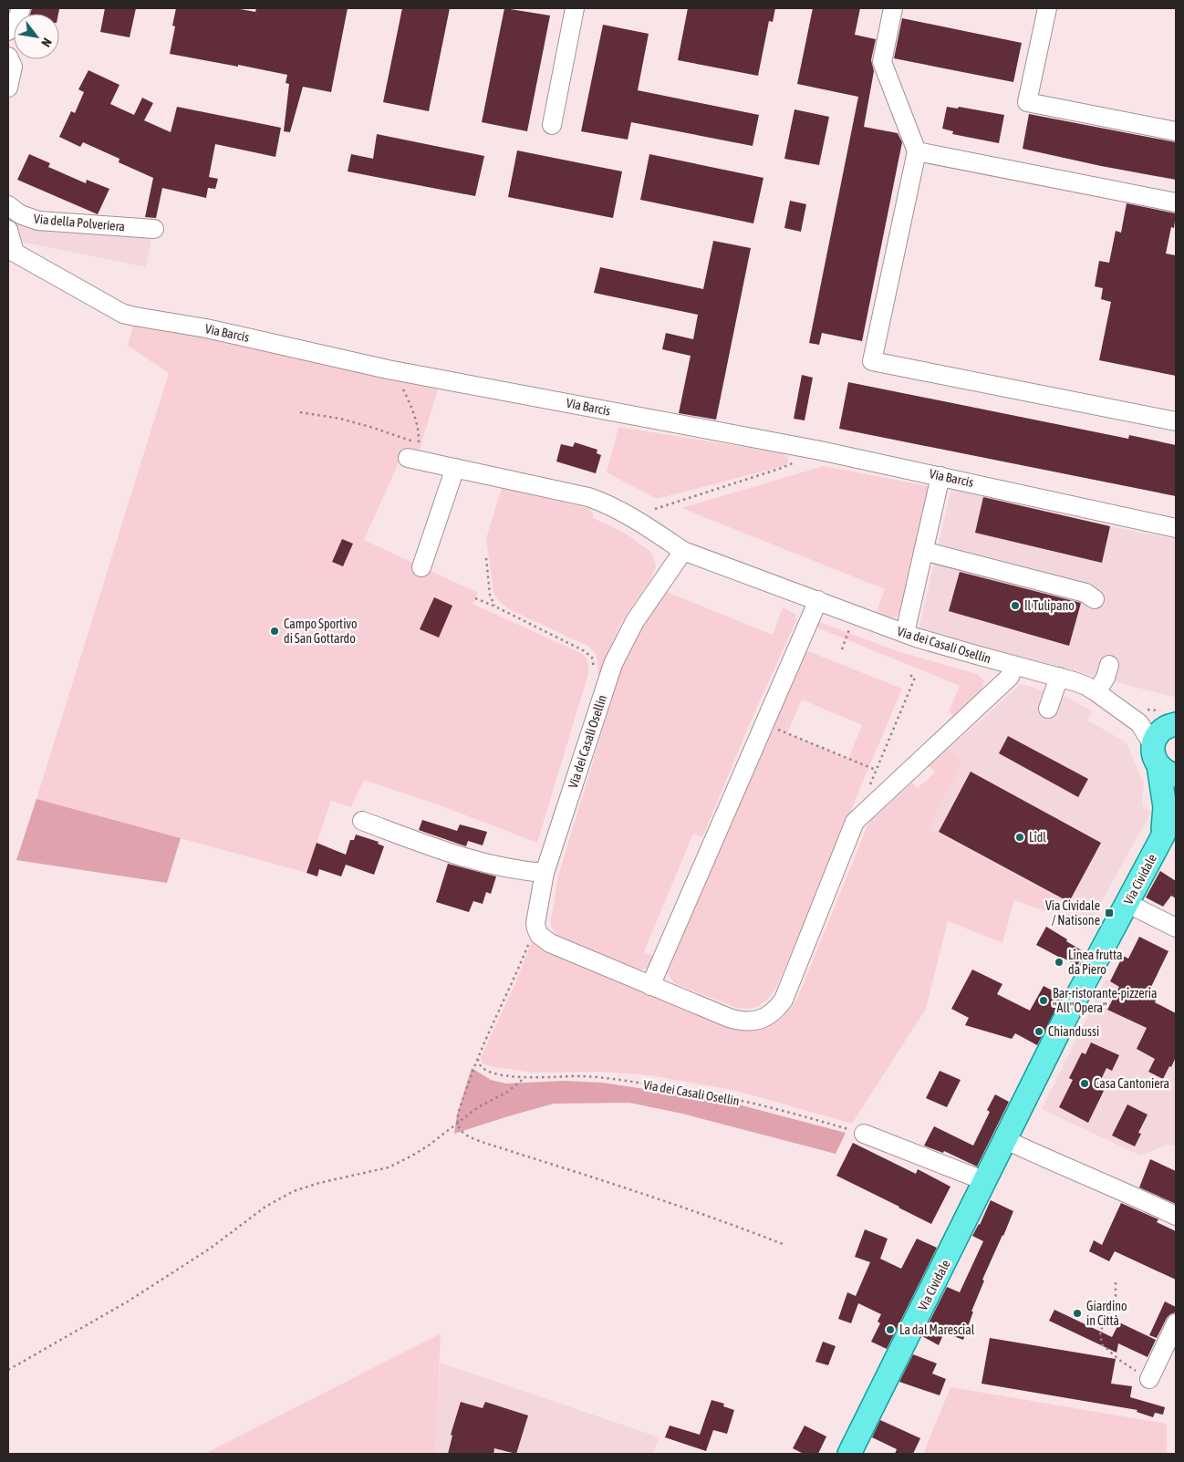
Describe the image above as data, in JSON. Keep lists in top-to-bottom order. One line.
{"streets":{"main road":["Via Cividale"],"street":["Via della Polveriera","Via Barcis","Via dei Casali Osellin"]},"crossings":[["Via dei Casali Osellin","Via Cividale"]],"places":{"other":["Il Tulipano","Campo Sportivo di San Gottardo","Lidl","Linea frutta da Piero","Bar-ristorante-pizzeria \"All\"Opera\"","Chiandussi","Casa Cantoniera","Giardino in Città","La dal Marescial"],"transit":["Via Cividale / Natisone"]},"north":"bottom right"}
